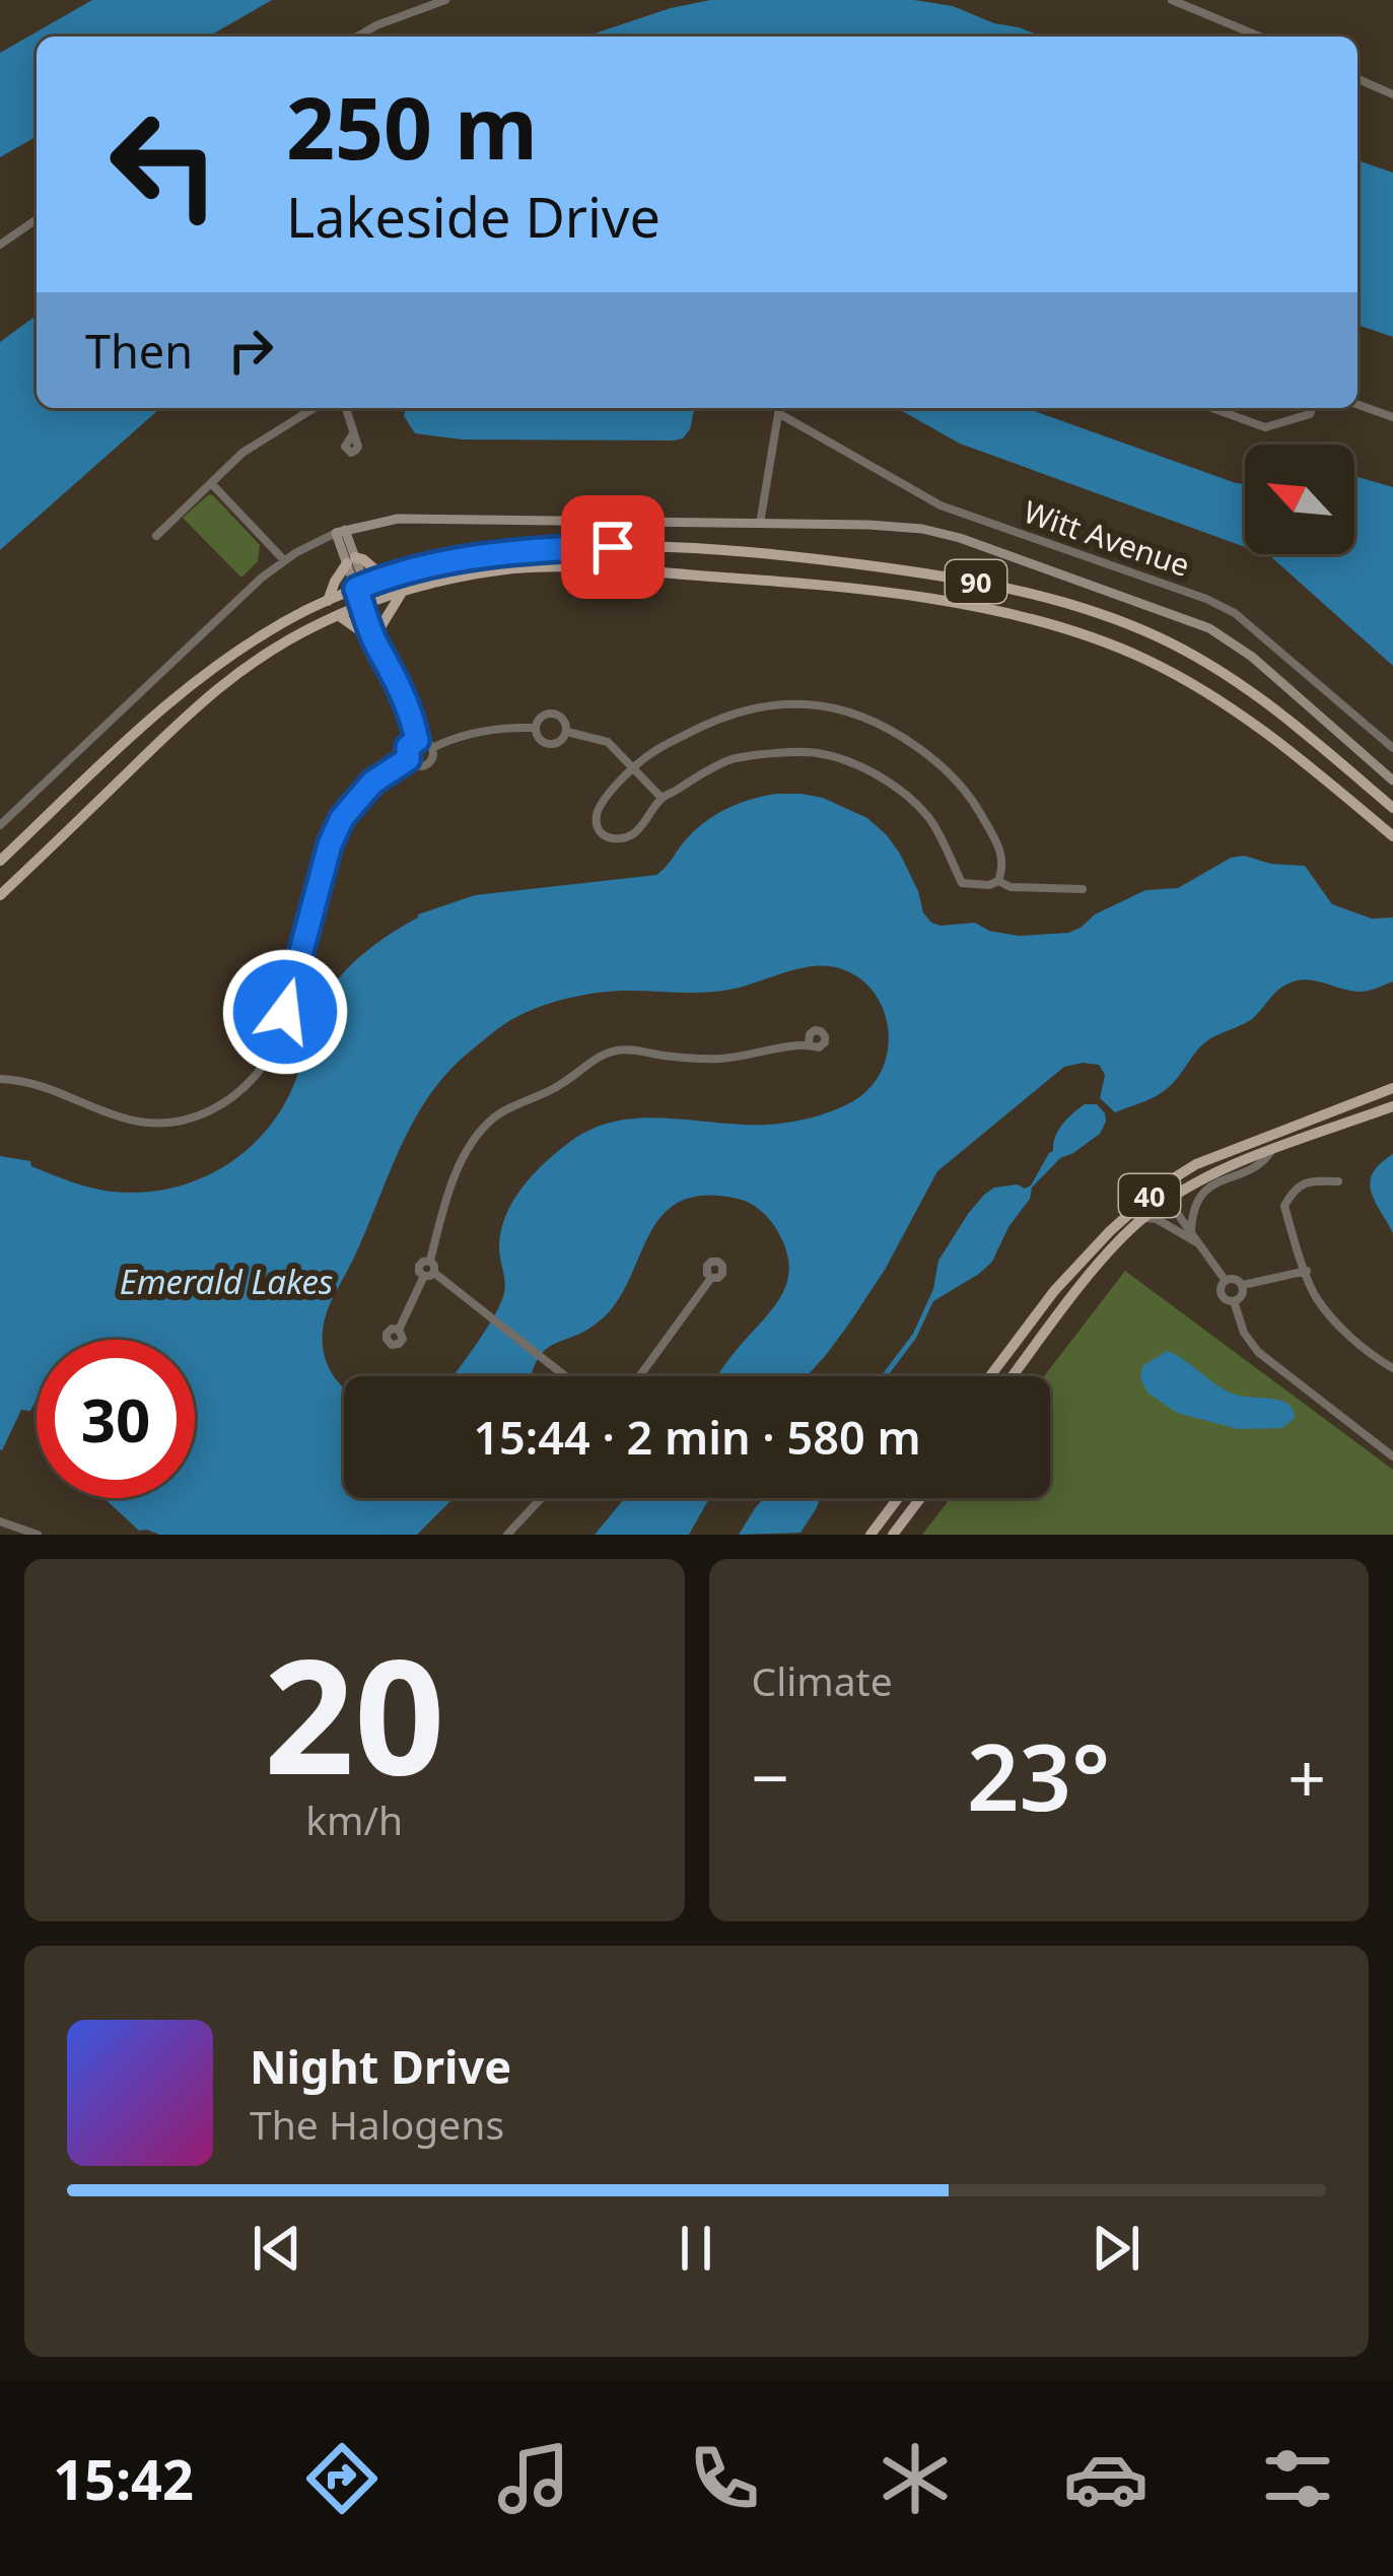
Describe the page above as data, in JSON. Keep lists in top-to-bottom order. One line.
{"streets":{"main road":["90","40"],"street":["Witt Avenue"]},"water":["Emerald Lakes"],"north":"top left","page":{"turn":["250 m","Lakeside Drive"],"then":"Then","limit":"30","trip":"15:44 · 2 min · 580 m","tile":[["20","km/h"],"Climate"],"heat":["−","23°","+"],"song":["Night Drive","The Halogens"],"tabs":"15:42"}}
